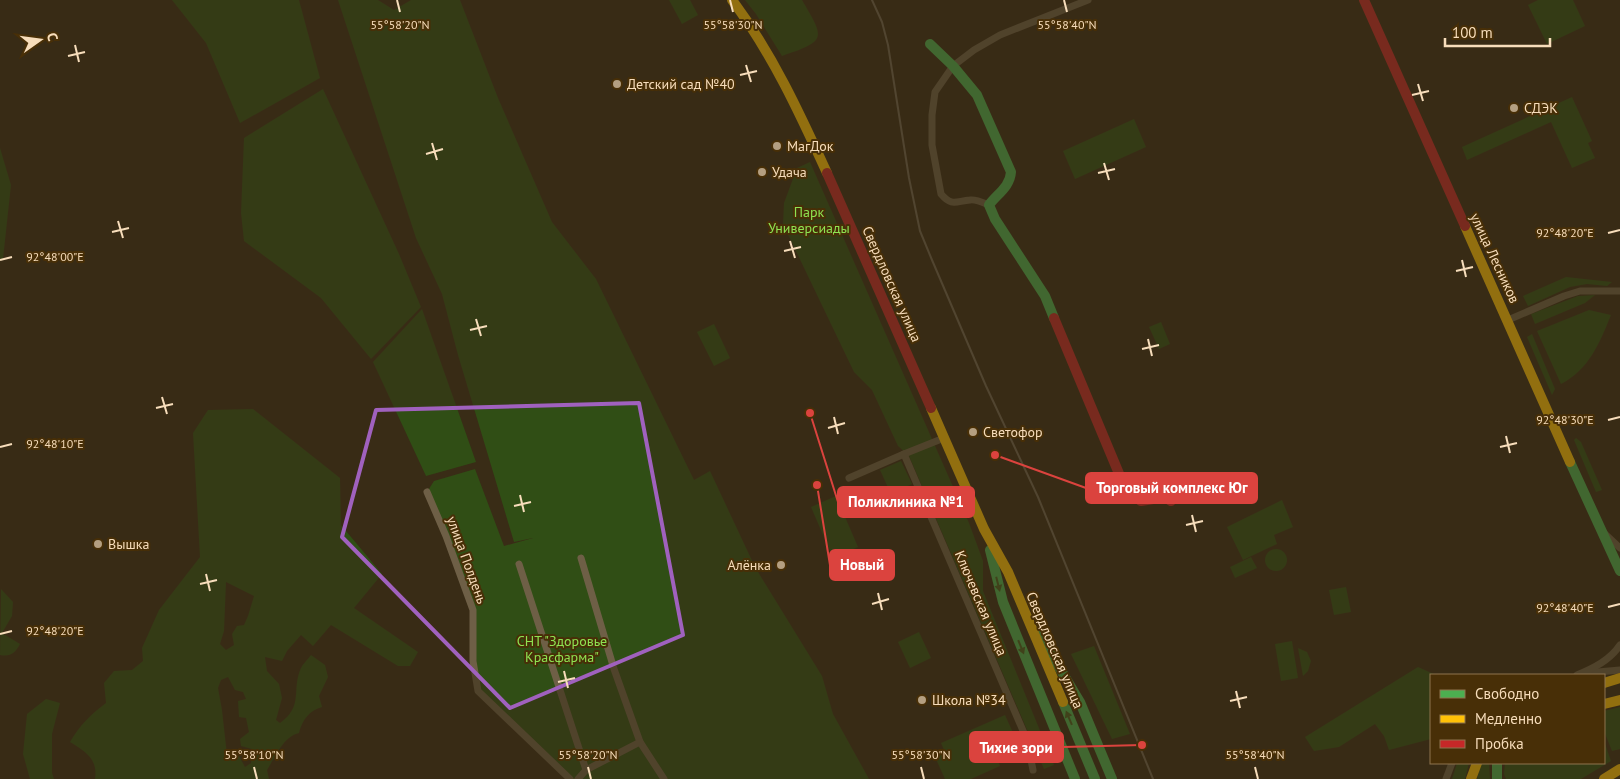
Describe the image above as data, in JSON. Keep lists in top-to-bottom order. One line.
{"streets":{"main road":["улица Лесников","Свердловская улица"],"street":["улица Полдень","Ключевская улица"]},"parks":["Парк Универсиады","СНТ \"Здоровье Красфарма\""],"places":["Детский сад №40","СДЭК","МагДок","Удача","Поликлиника №1","Светофор","Торговый комплекс Юг","Новый","Вышка","Алёнка","Школа №34","Тихие зори"],"legend":["Свободно","Медленно","Пробка"],"scale_bar":"100 m","north":"right","coordinates":["55°58'20\"N","55°58'30\"N","55°58'40\"N","92°48'20\"E","92°48'00\"E","92°48'30\"E","92°48'10\"E","92°48'40\"E","55°58'10\"N"]}
